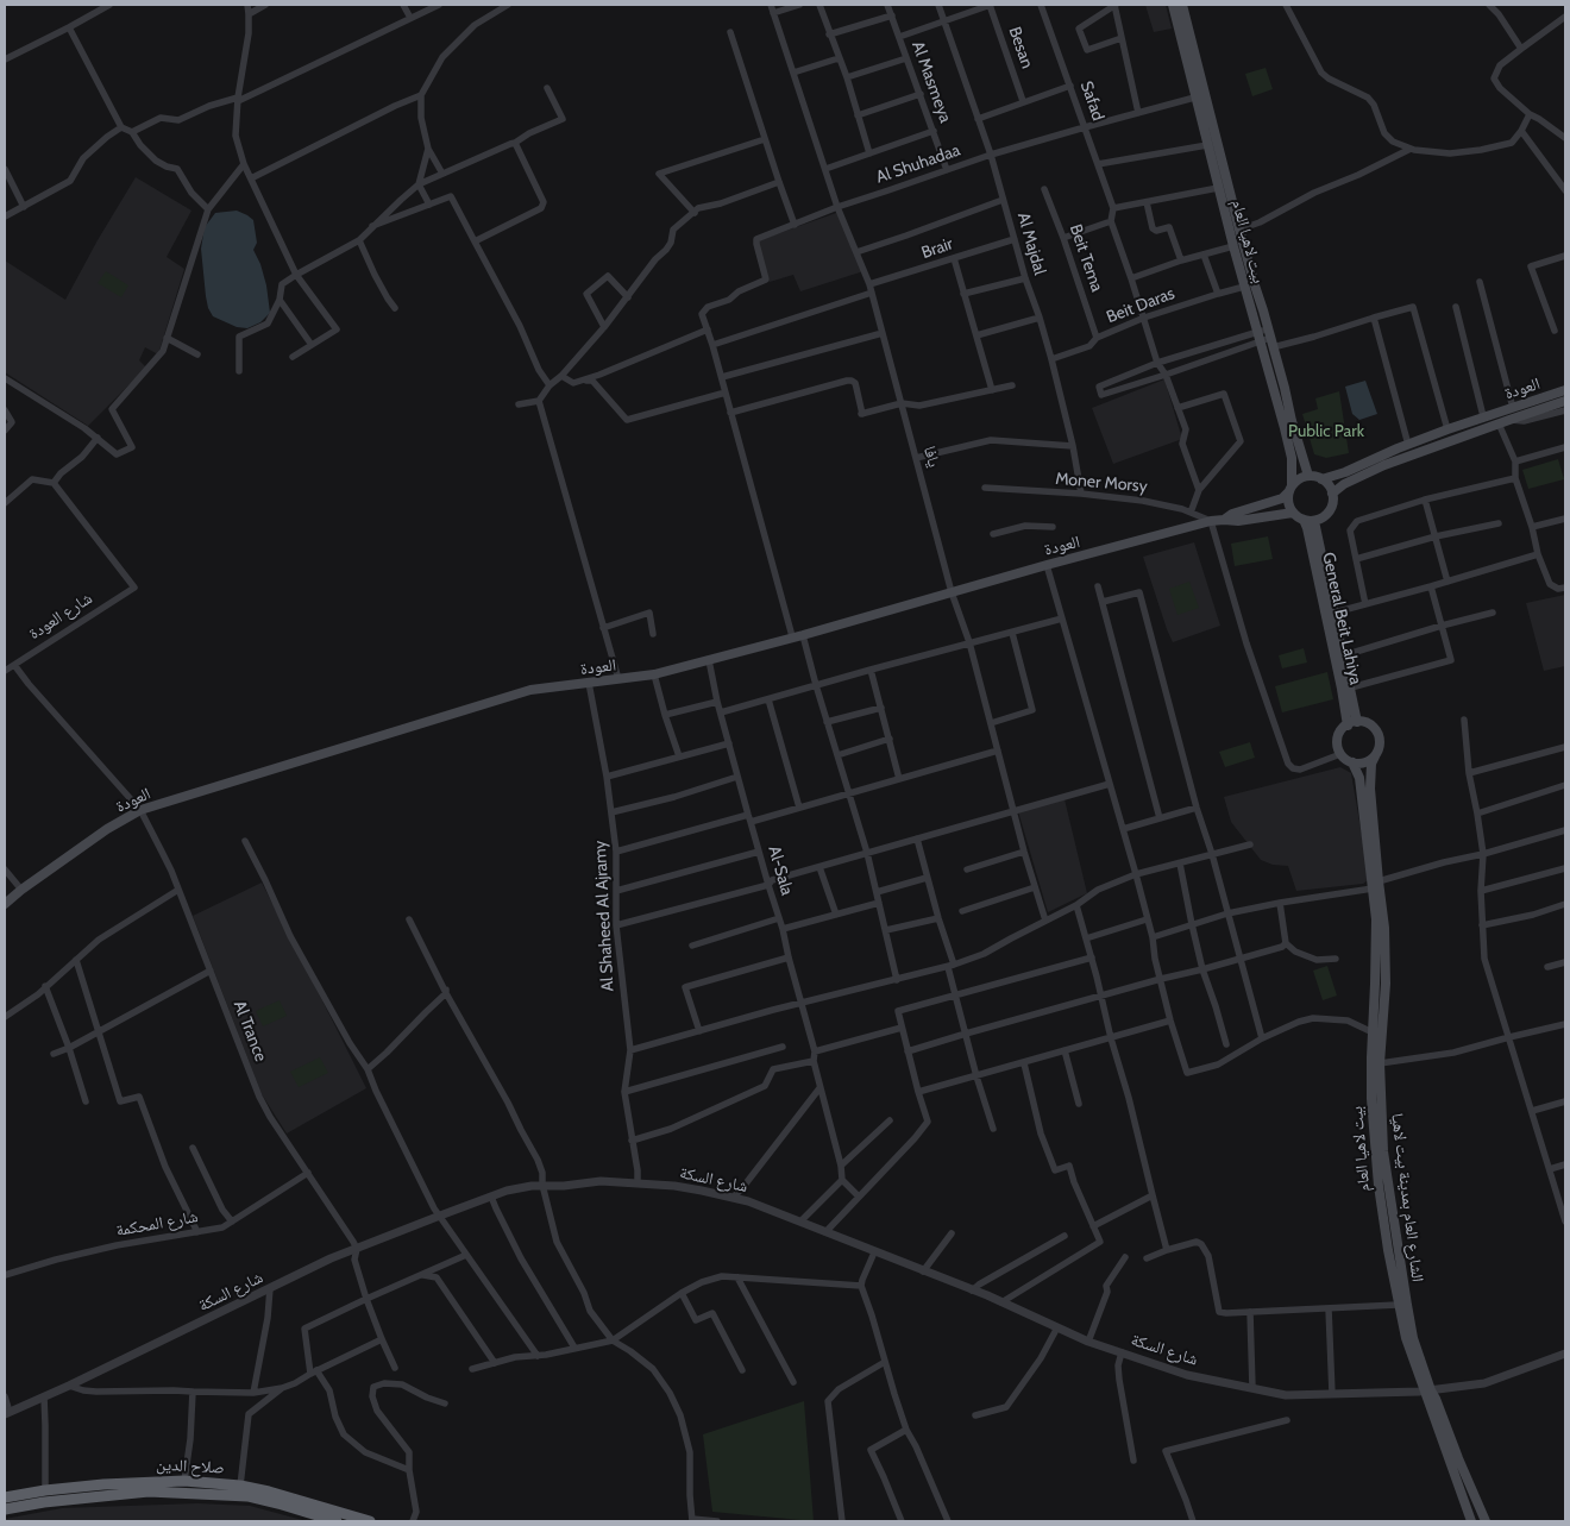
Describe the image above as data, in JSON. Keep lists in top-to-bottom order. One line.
{"streets":{"highway":["صلاح الدين"],"main road":["بيت لاهيا العام","العودة","General Beit Lahiya","الشارع العام بمدينة بيت لاهيا"],"street":["Besan","Al Masmeya","Safad","Al Shuhadaa","Al Majdal","Brair","Beit Tema","Beit Daras","يافا","Moner Morsy","شارع العودة","Al-Sala","Al Shaheed Al Ajramy","Al Trance","شارع السكة","شارع المحكمة"]},"crossings":[["Al Masmeya","Al Shuhadaa"],["Safad","Al Shuhadaa"],["Al Shuhadaa","بيت لاهيا العام"],["Al Shuhadaa","Al Majdal"],["Al Shuhadaa","يافا"],["بيت لاهيا العام","Beit Daras"],["بيت لاهيا العام","العودة"],["بيت لاهيا العام","General Beit Lahiya"],["بيت لاهيا العام","شارع السكة"],["بيت لاهيا العام","الشارع العام بمدينة بيت لاهيا"],["Al Majdal","Brair"],["Al Majdal","Beit Daras"],["Al Majdal","Moner Morsy"],["Brair","يافا"],["Beit Tema","Beit Daras"],["العودة","يافا"],["العودة","Moner Morsy"],["العودة","General Beit Lahiya"],["العودة","Al-Sala"],["العودة","Al Shaheed Al Ajramy"],["العودة","Al Trance"],["شارع العودة","Al Trance"],["General Beit Lahiya","الشارع العام بمدينة بيت لاهيا"],["Al Shaheed Al Ajramy","شارع السكة"],["Al Trance","شارع السكة"],["شارع السكة","الشارع العام بمدينة بيت لاهيا"]],"parks":["Public Park"]}
